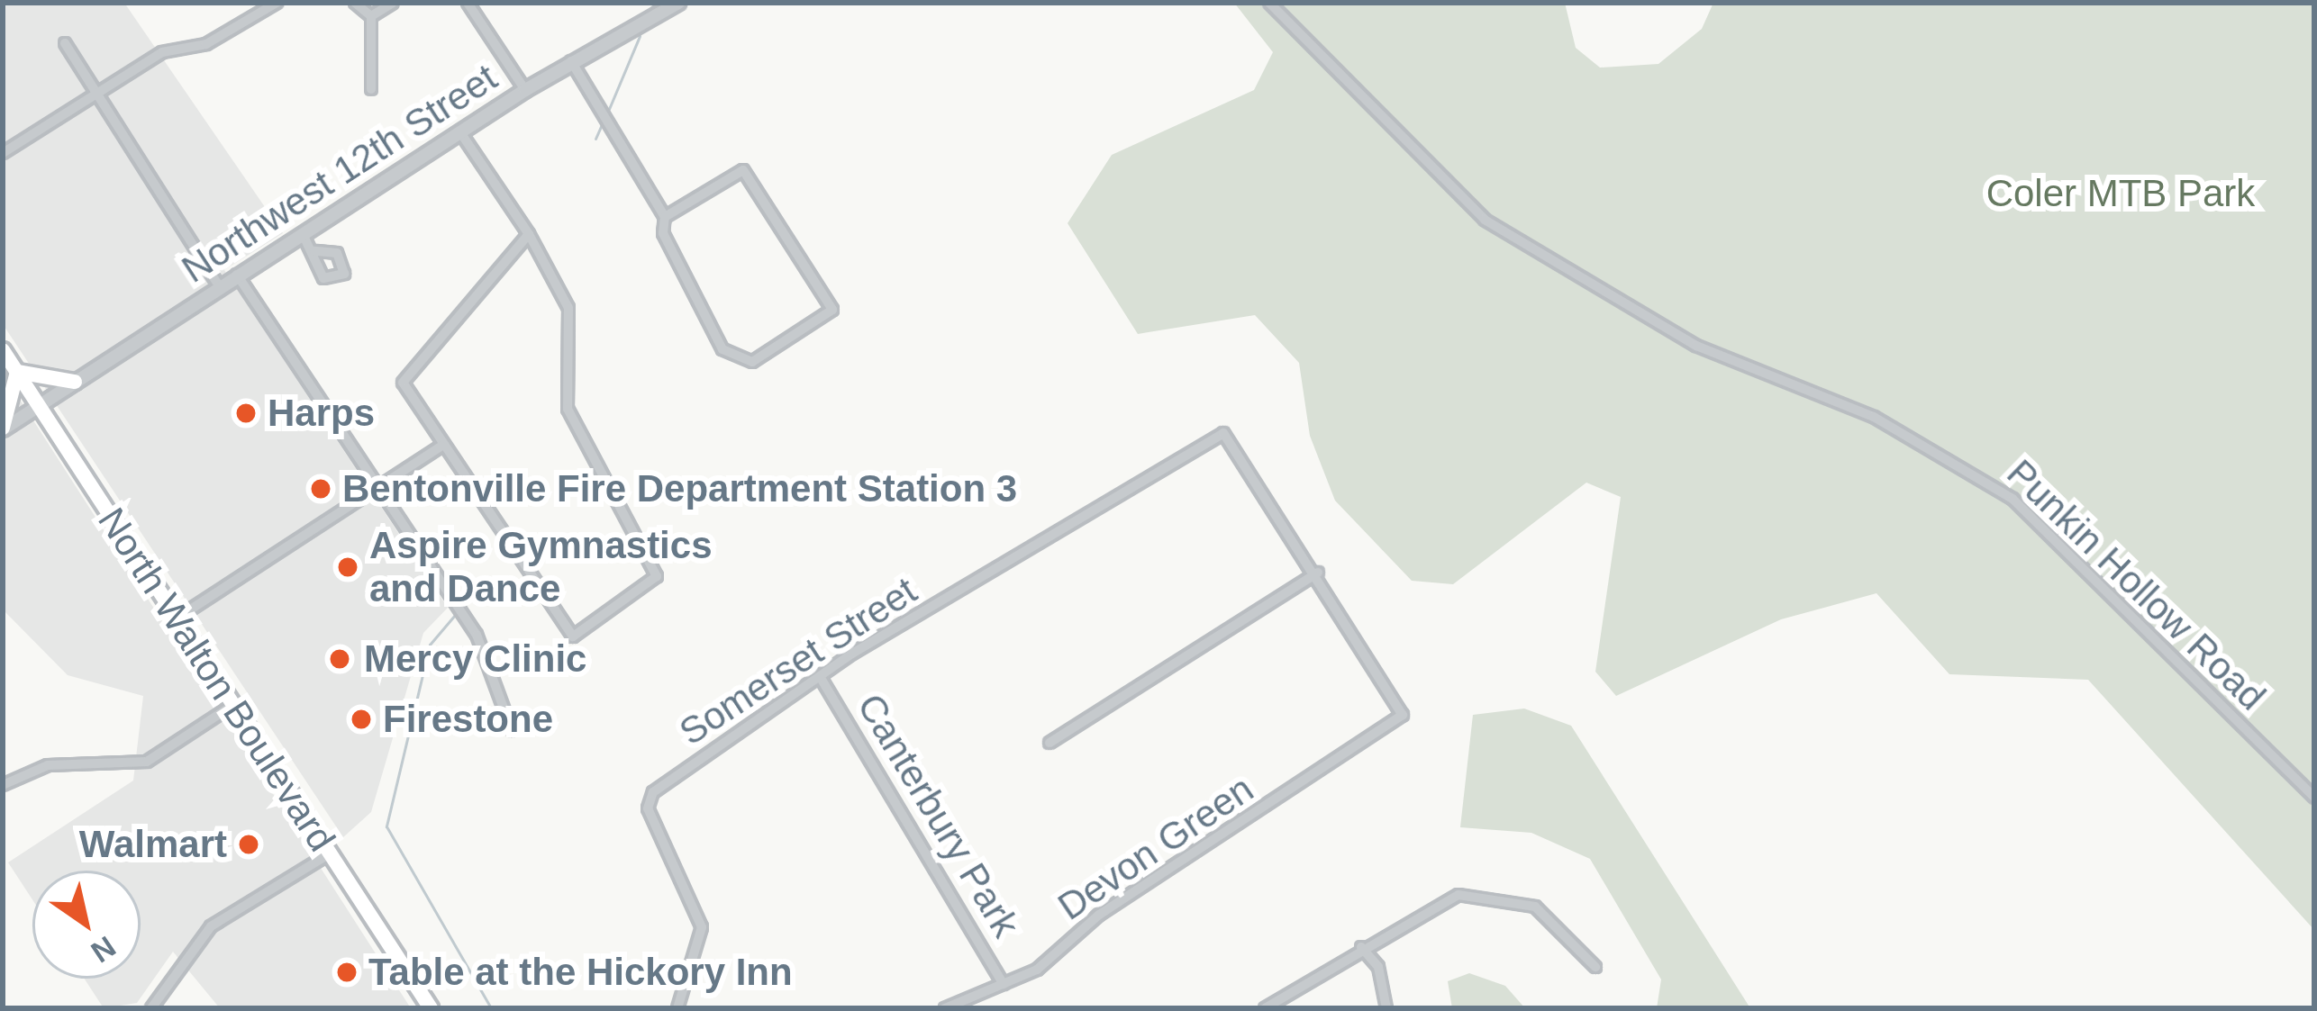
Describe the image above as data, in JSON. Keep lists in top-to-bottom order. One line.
{"streets":{"main road":["North Walton Boulevard"],"street":["Northwest 12th Street","Punkin Hollow Road","Somerset Street","Canterbury Park","Devon Green"]},"crossings":[["Northwest 12th Street","North Walton Boulevard"],["Somerset Street","Canterbury Park"],["Somerset Street","Devon Green"],["Canterbury Park","Devon Green"]],"parks":["Coler MTB Park"],"places":["Harps","Bentonville Fire Department Station 3","Aspire Gymnastics and Dance","Mercy Clinic","Firestone","Walmart","Table at the Hickory Inn"],"north":"bottom right"}
